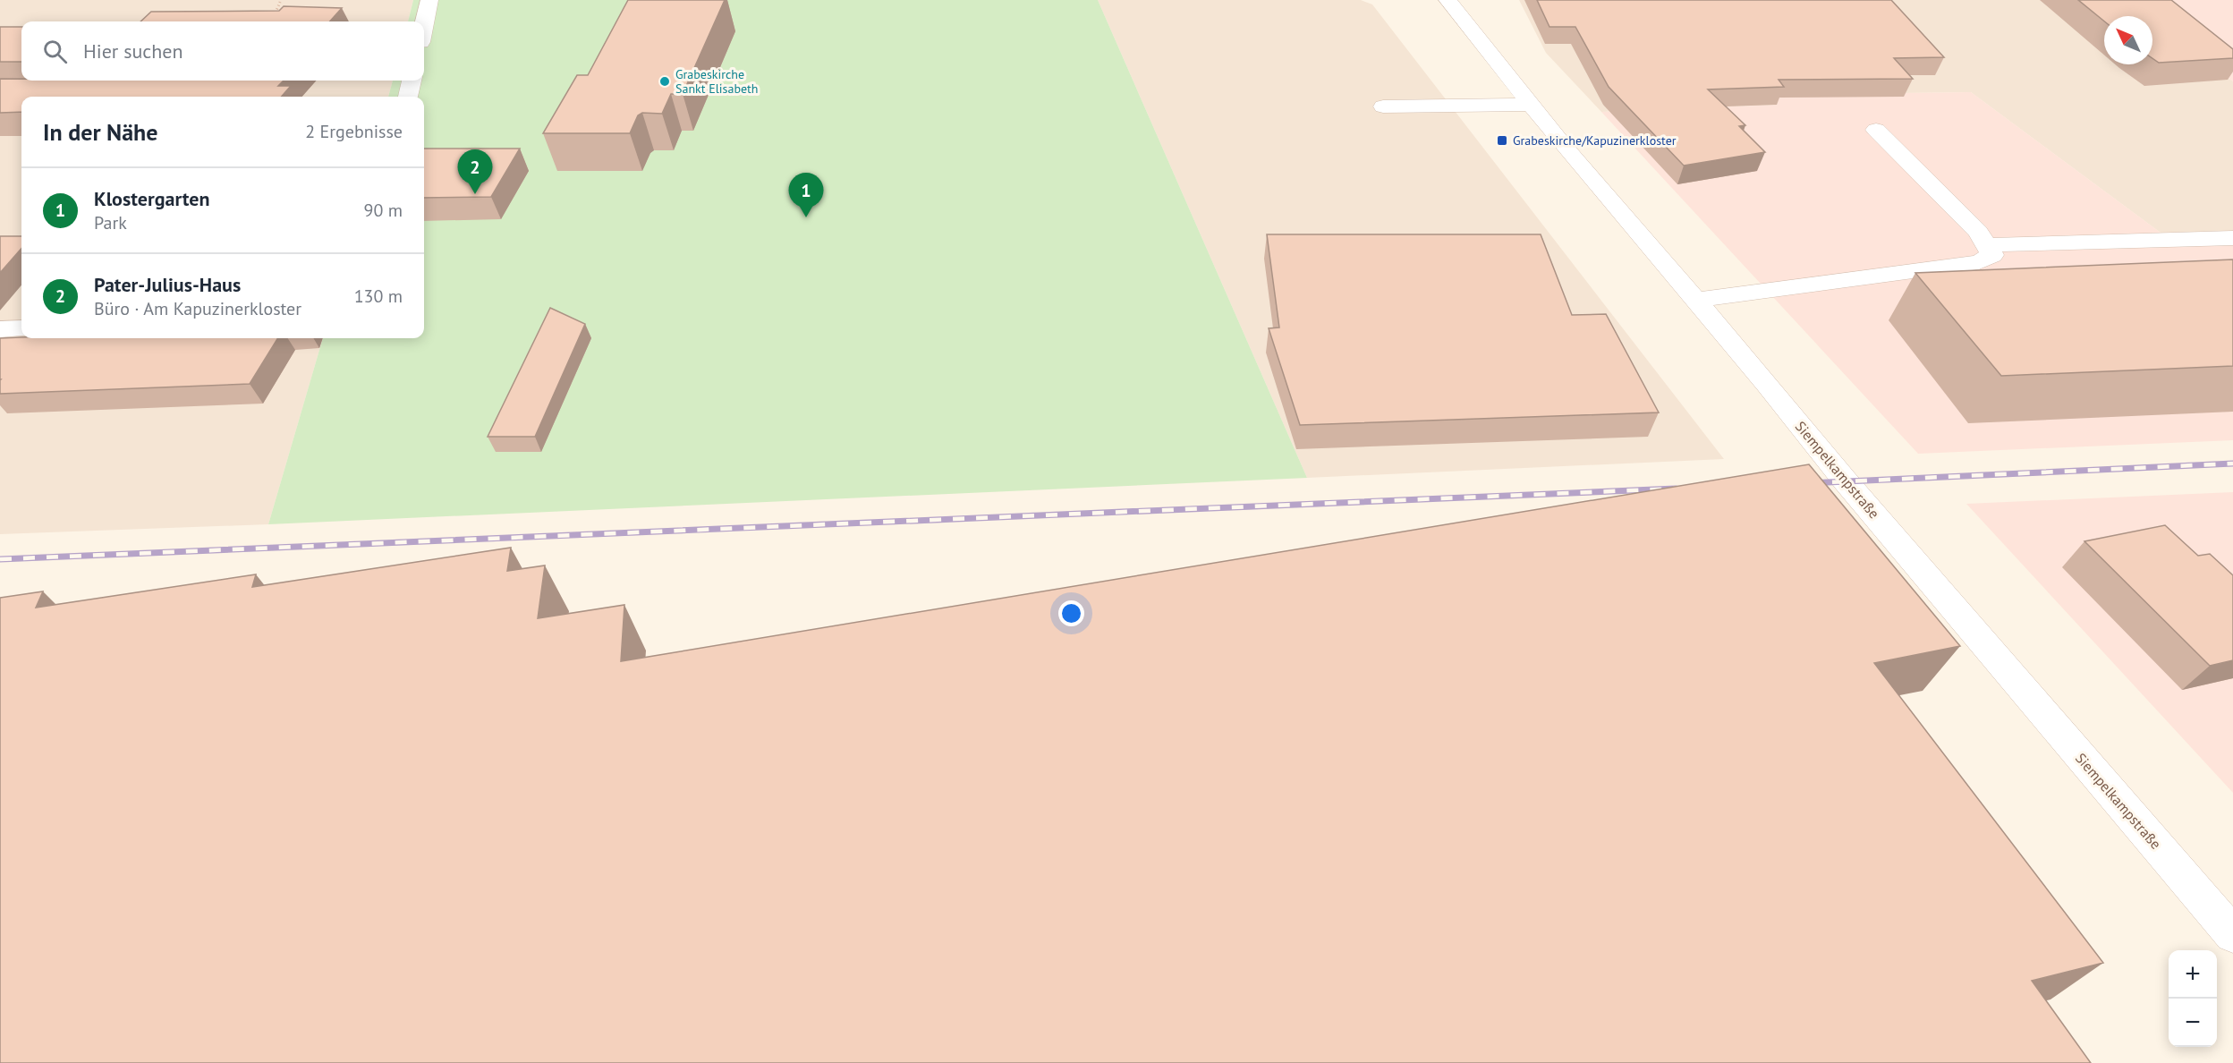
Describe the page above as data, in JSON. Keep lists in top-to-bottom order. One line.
{"streets":{"street":["Siempelkampstraße"]},"places":{"other":["Grabeskirche Sankt Elisabeth"],"transit":["Grabeskirche/Kapuzinerkloster"]},"north":"top left","page":{"search":"Hier suchen","heading":["In der Nähe","2 Ergebnisse"],"pins":["2","1"],"list":[{"mark":"1","name":"Klostergarten","note":"Park","value":"90 m"},{"mark":"2","name":"Pater-Julius-Haus","note":"Büro · Am Kapuzinerkloster","value":"130 m"}],"map_buttons":["+","−"]}}
